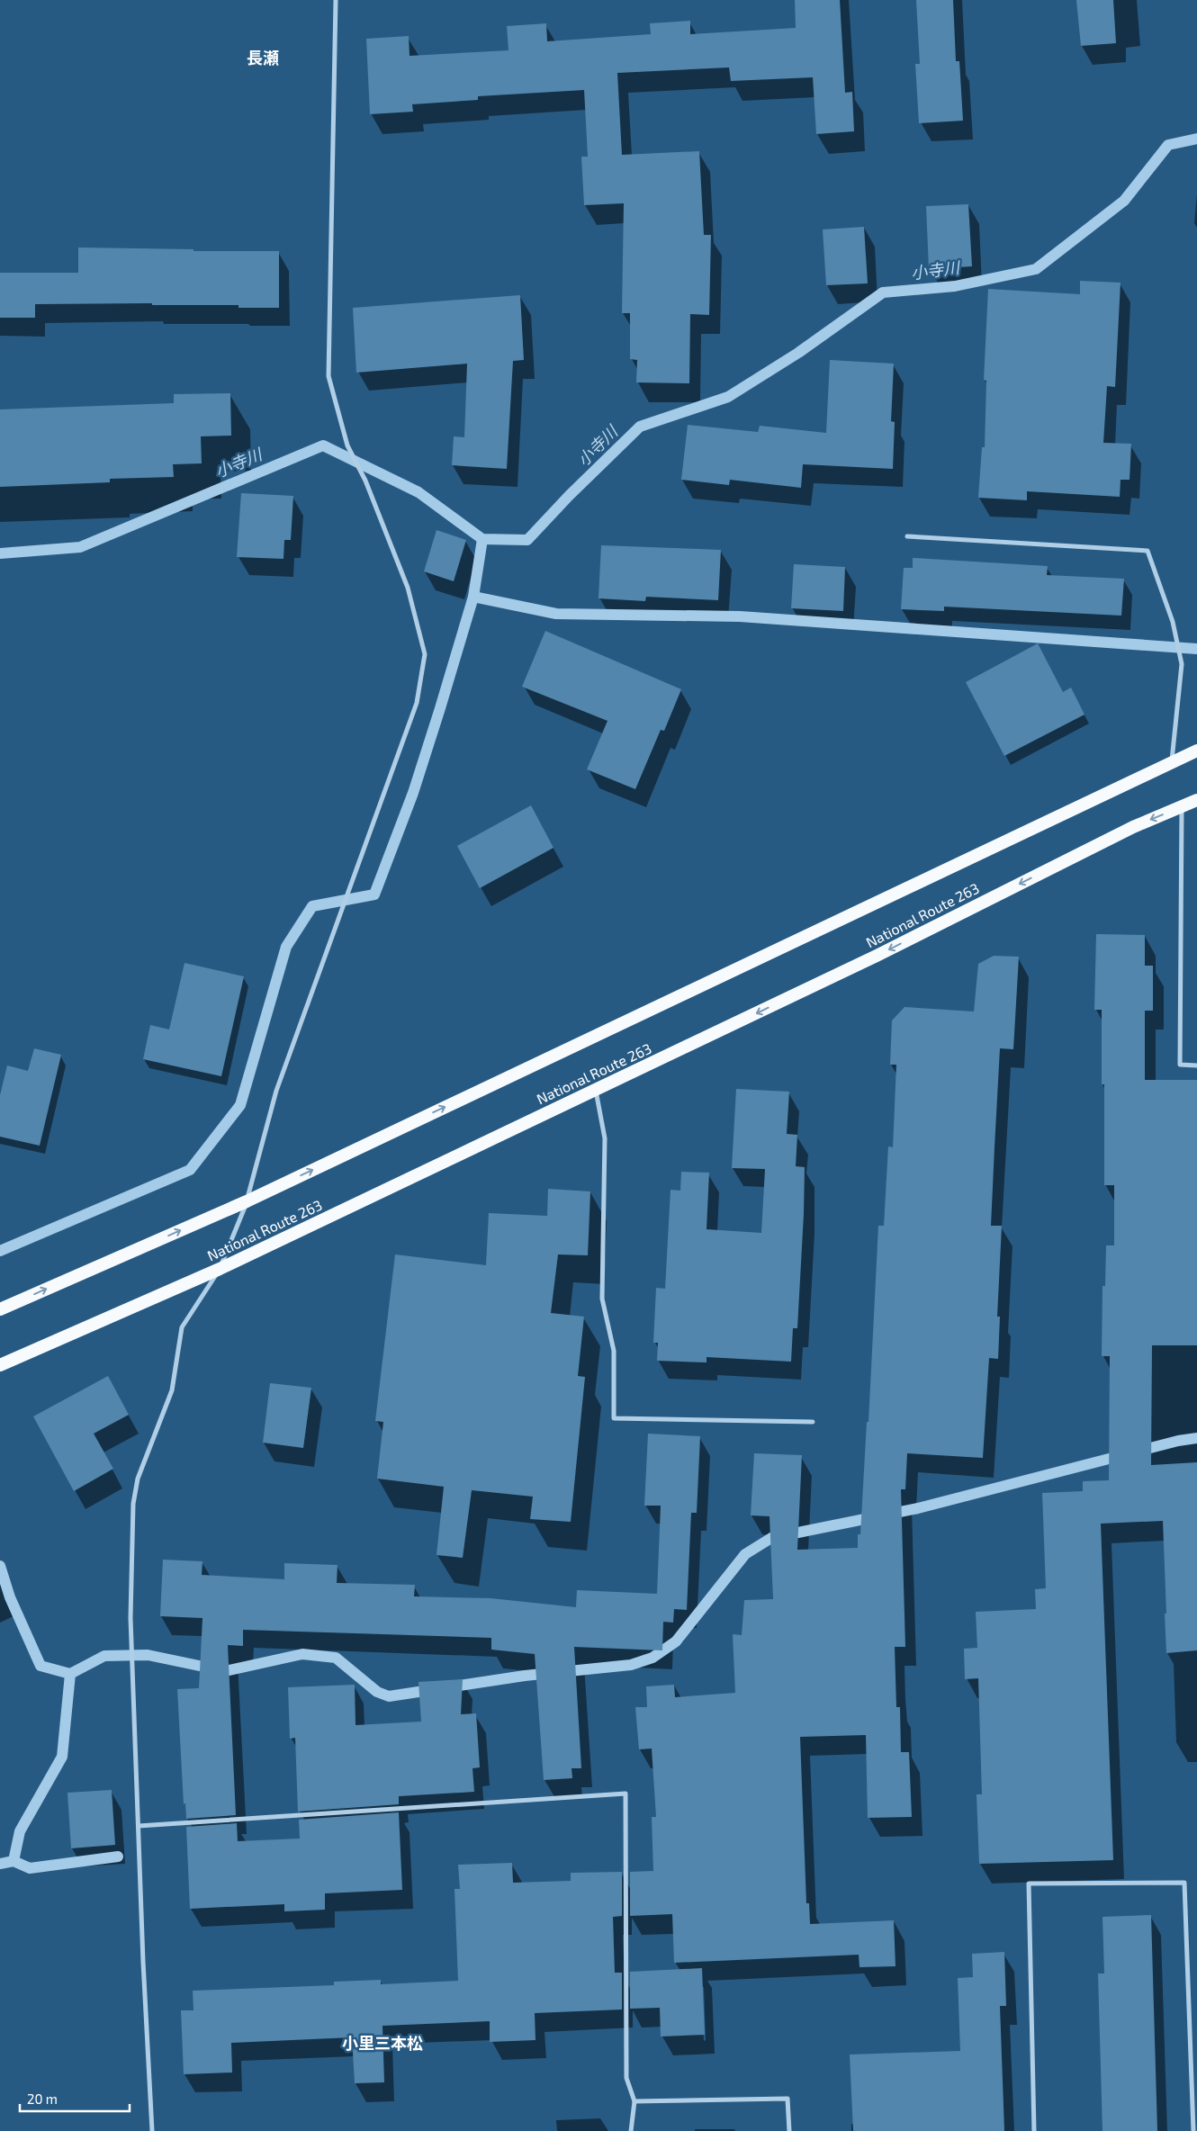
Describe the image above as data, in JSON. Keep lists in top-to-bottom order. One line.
{"streets":{"highway":["National Route 263"]},"districts":["長瀬","小里三本松"],"water":["小寺川"],"scale_bar":"20 m"}
